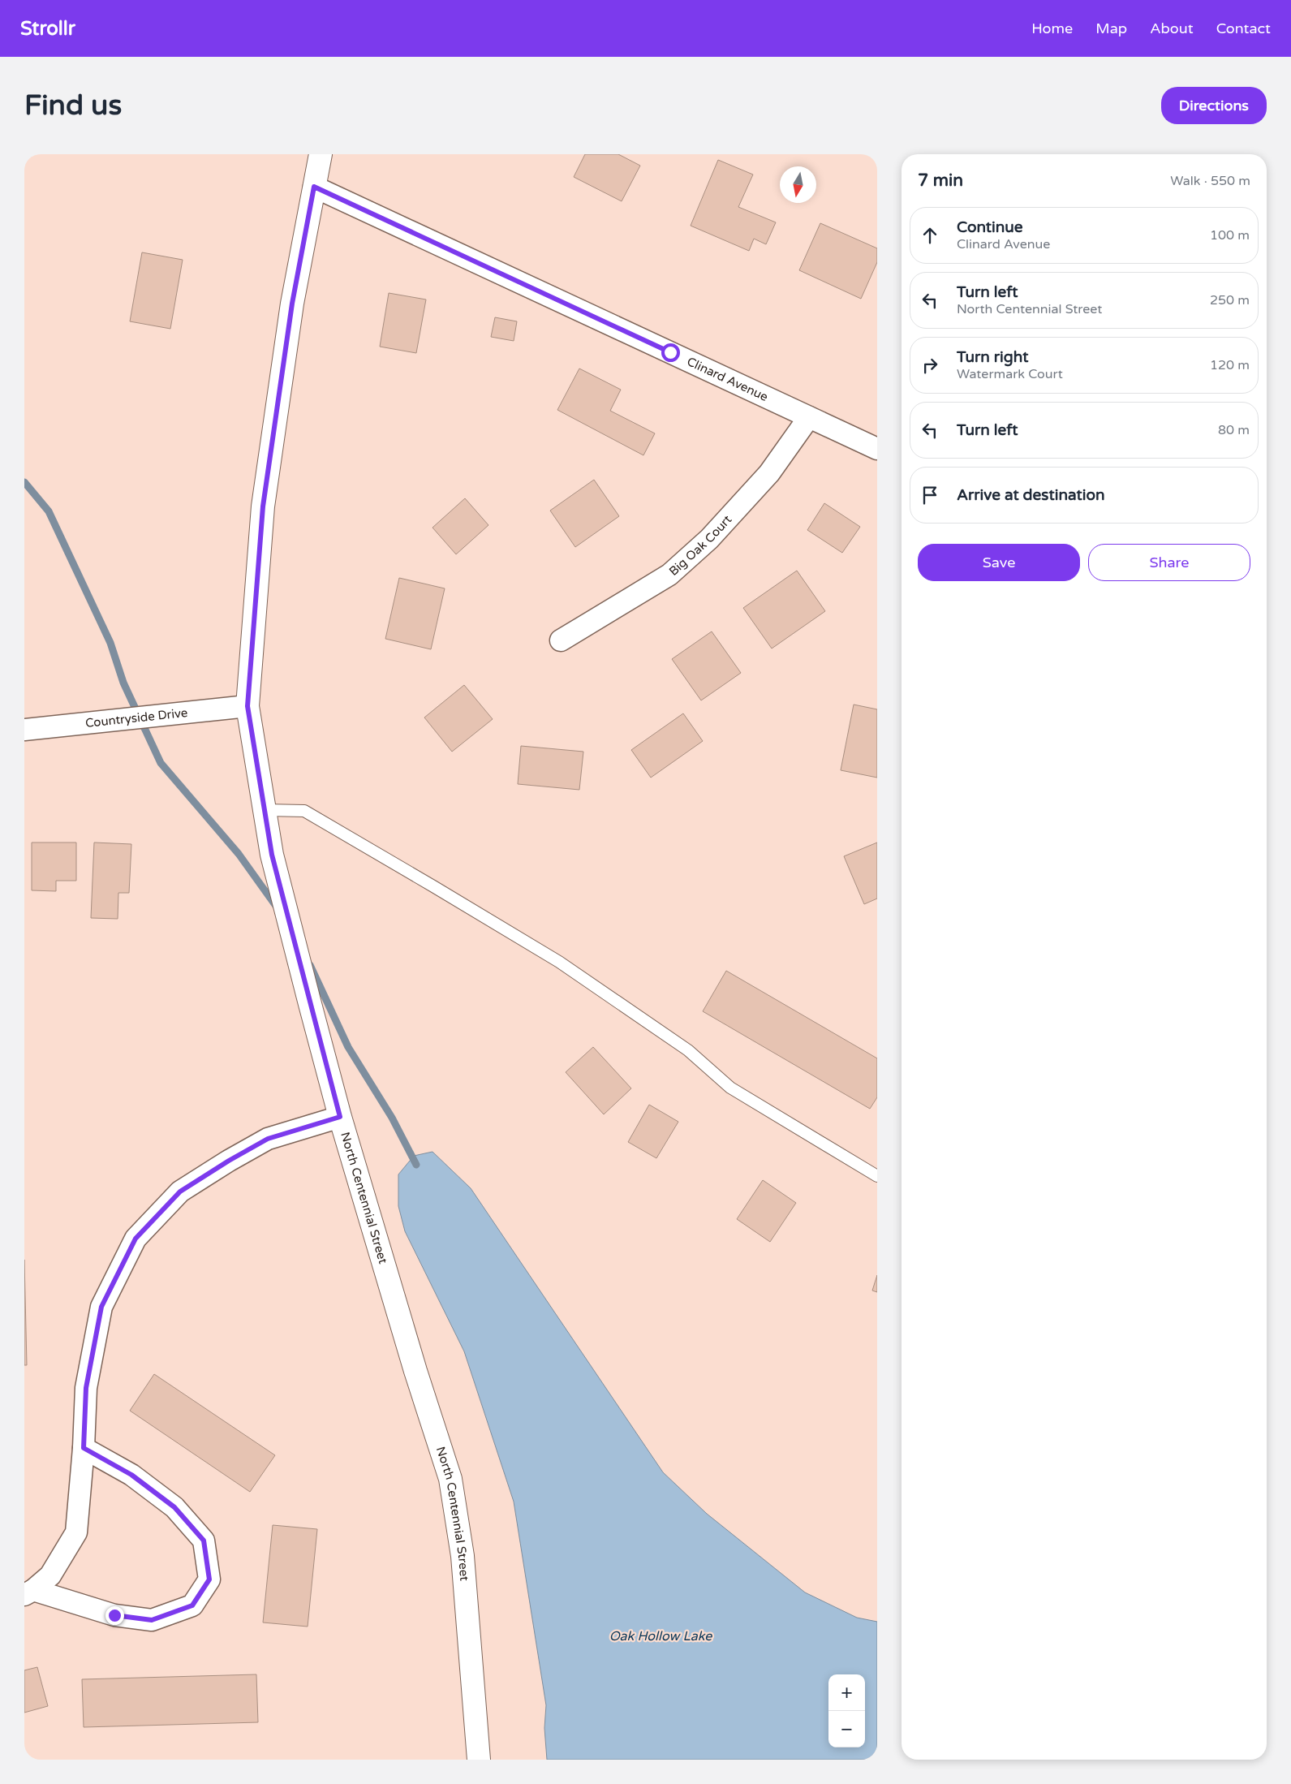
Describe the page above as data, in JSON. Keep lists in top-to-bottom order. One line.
{"streets":{"street":["Clinard Avenue","Big Oak Court","Countryside Drive","North Centennial Street"]},"crossings":[["Clinard Avenue","Big Oak Court"],["Clinard Avenue","North Centennial Street"],["Countryside Drive","North Centennial Street"]],"water":["Oak Hollow Lake"],"north":"bottom","page":{"header":"Strollr","nav":["Home","Map","About","Contact"],"buttons":["Directions",["Save","Share"]],"title":"Find us","heading":["7 min","Walk · 550 m"],"list":[["Continue","Clinard Avenue","100 m"],["Turn left","North Centennial Street","250 m"],["Turn right","Watermark Court","120 m"],["Turn left","80 m"],"Arrive at destination"],"map_buttons":["+","−"]}}
